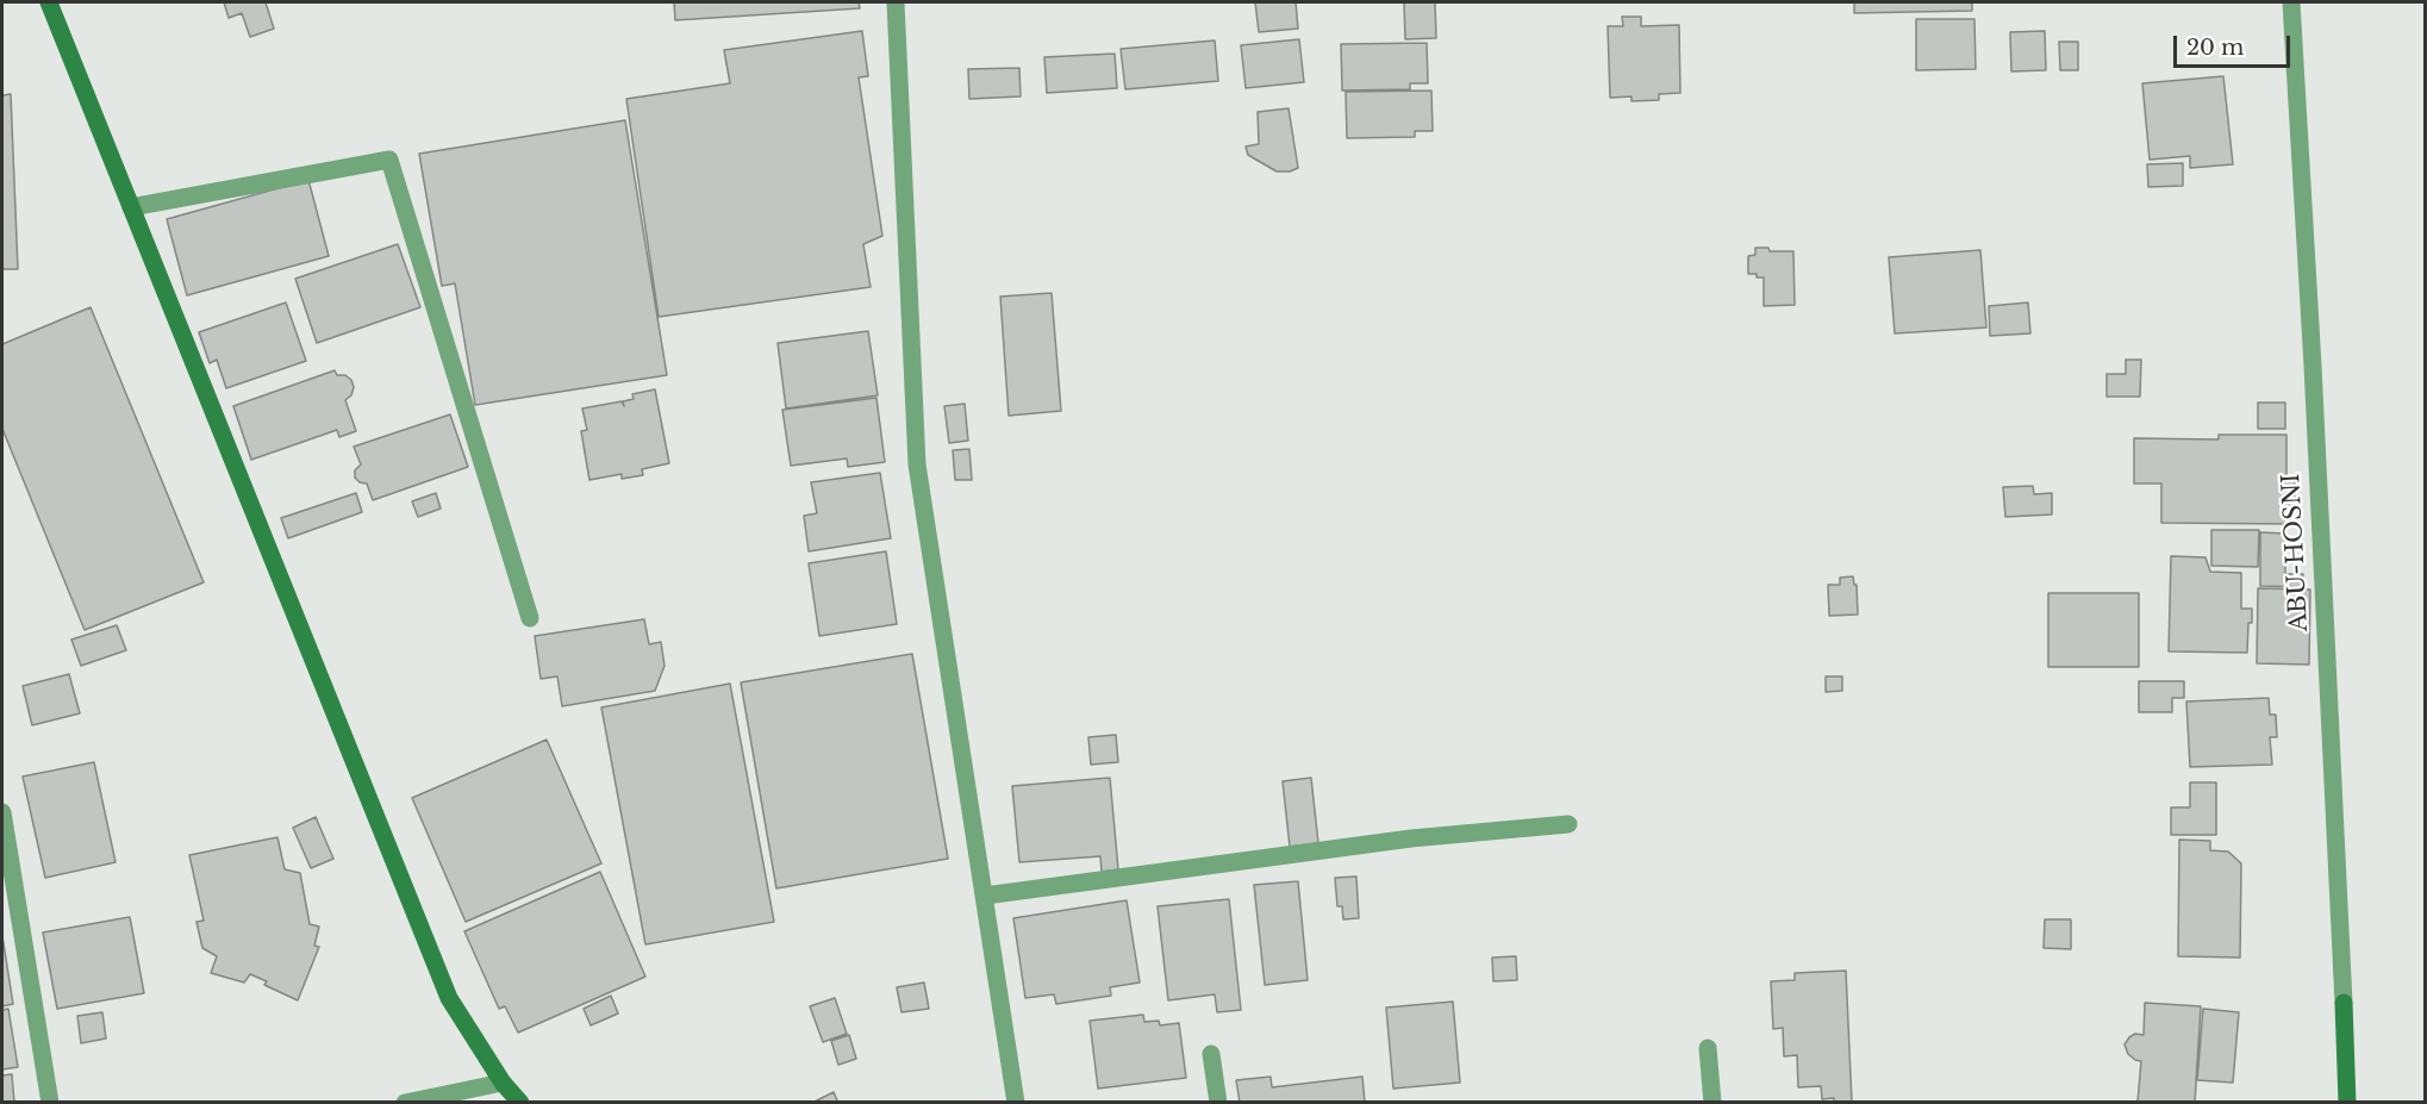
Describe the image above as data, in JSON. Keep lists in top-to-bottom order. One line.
{"streets":{"street":["ABU-HOSNI"]},"scale_bar":"20 m"}
